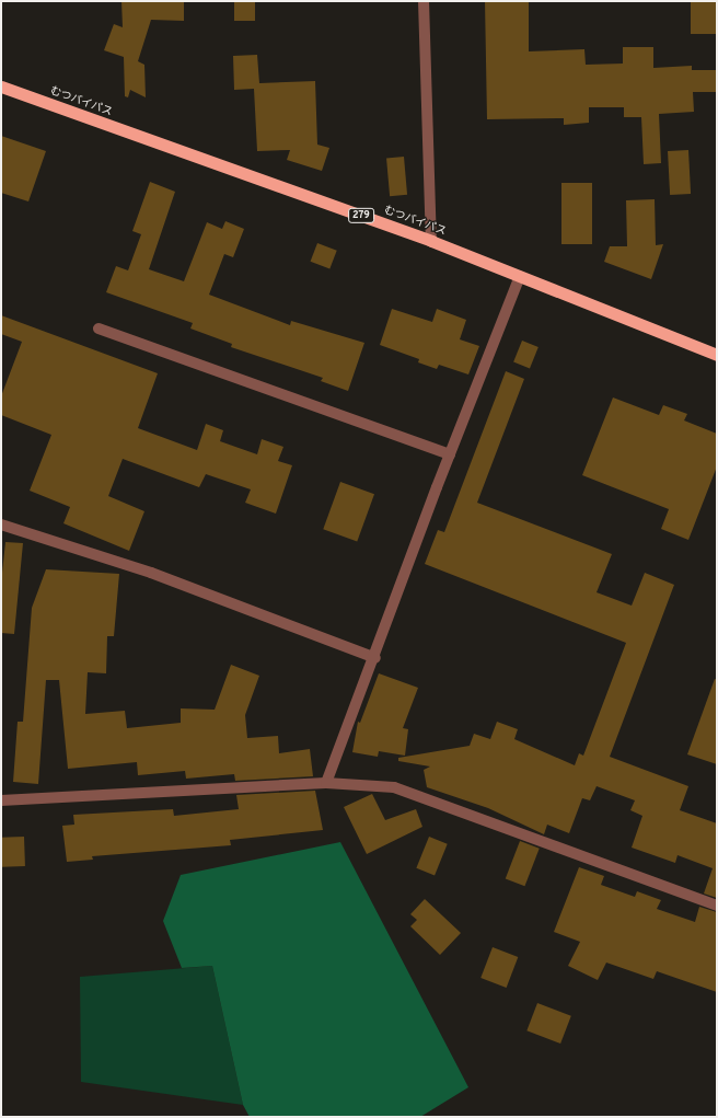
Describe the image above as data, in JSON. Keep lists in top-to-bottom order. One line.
{"streets":{"highway":["むつバイパス","279"]}}
